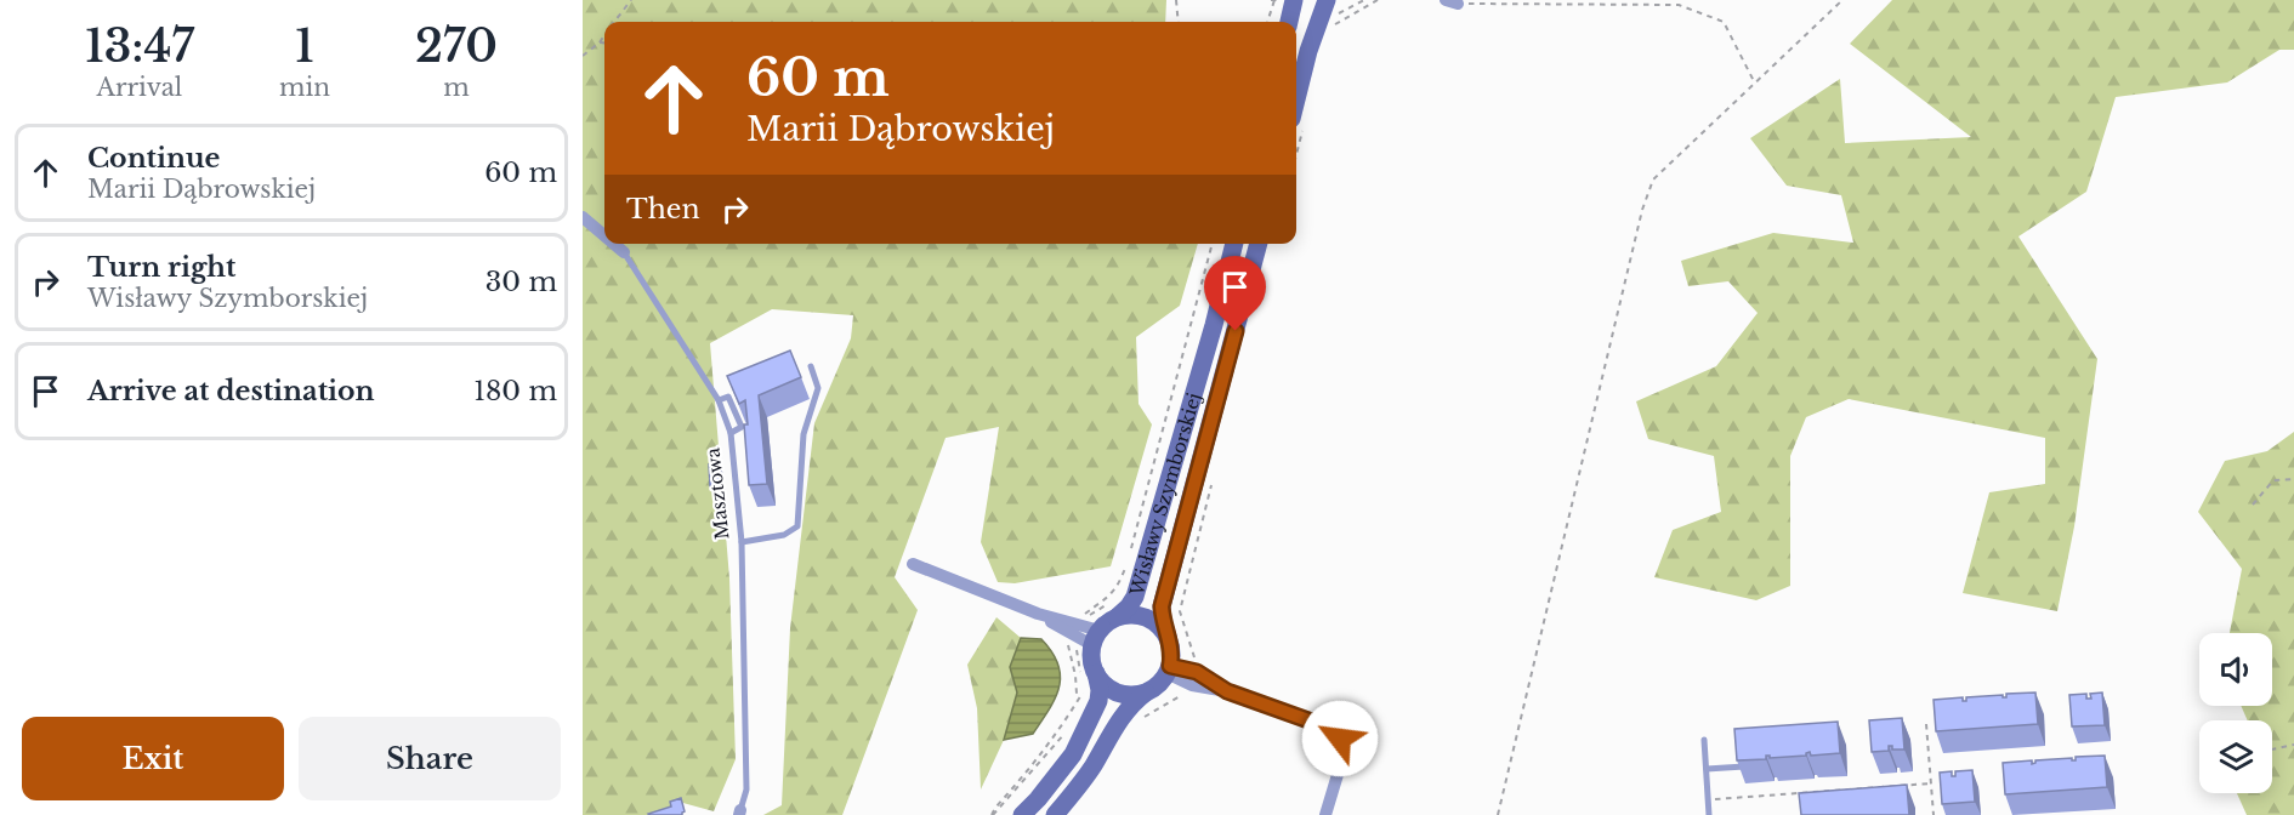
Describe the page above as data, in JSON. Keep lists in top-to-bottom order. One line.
{"streets":{"main road":["Wisławy Szymborskiej"],"street":["Masztowa"]},"page":{"eta":["13:47","Arrival","1","min","270","m"],"turn":["60 m","Marii Dąbrowskiej"],"list":[{"name":"Continue","note":"Marii Dąbrowskiej","value":"60 m"},{"name":"Turn right","note":"Wisławy Szymborskiej","value":"30 m"},{"name":"Arrive at destination","value":"180 m"}],"then":"Then","buttons":["Exit","Share"]}}
